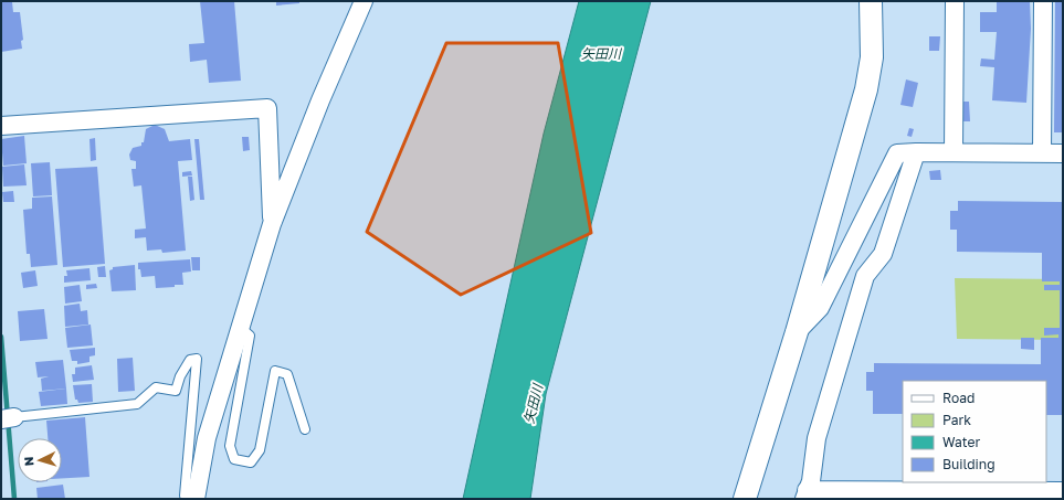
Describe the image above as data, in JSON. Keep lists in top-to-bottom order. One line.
{"water":["矢田川"],"legend":["Road","Park","Water","Building"],"north":"left"}
